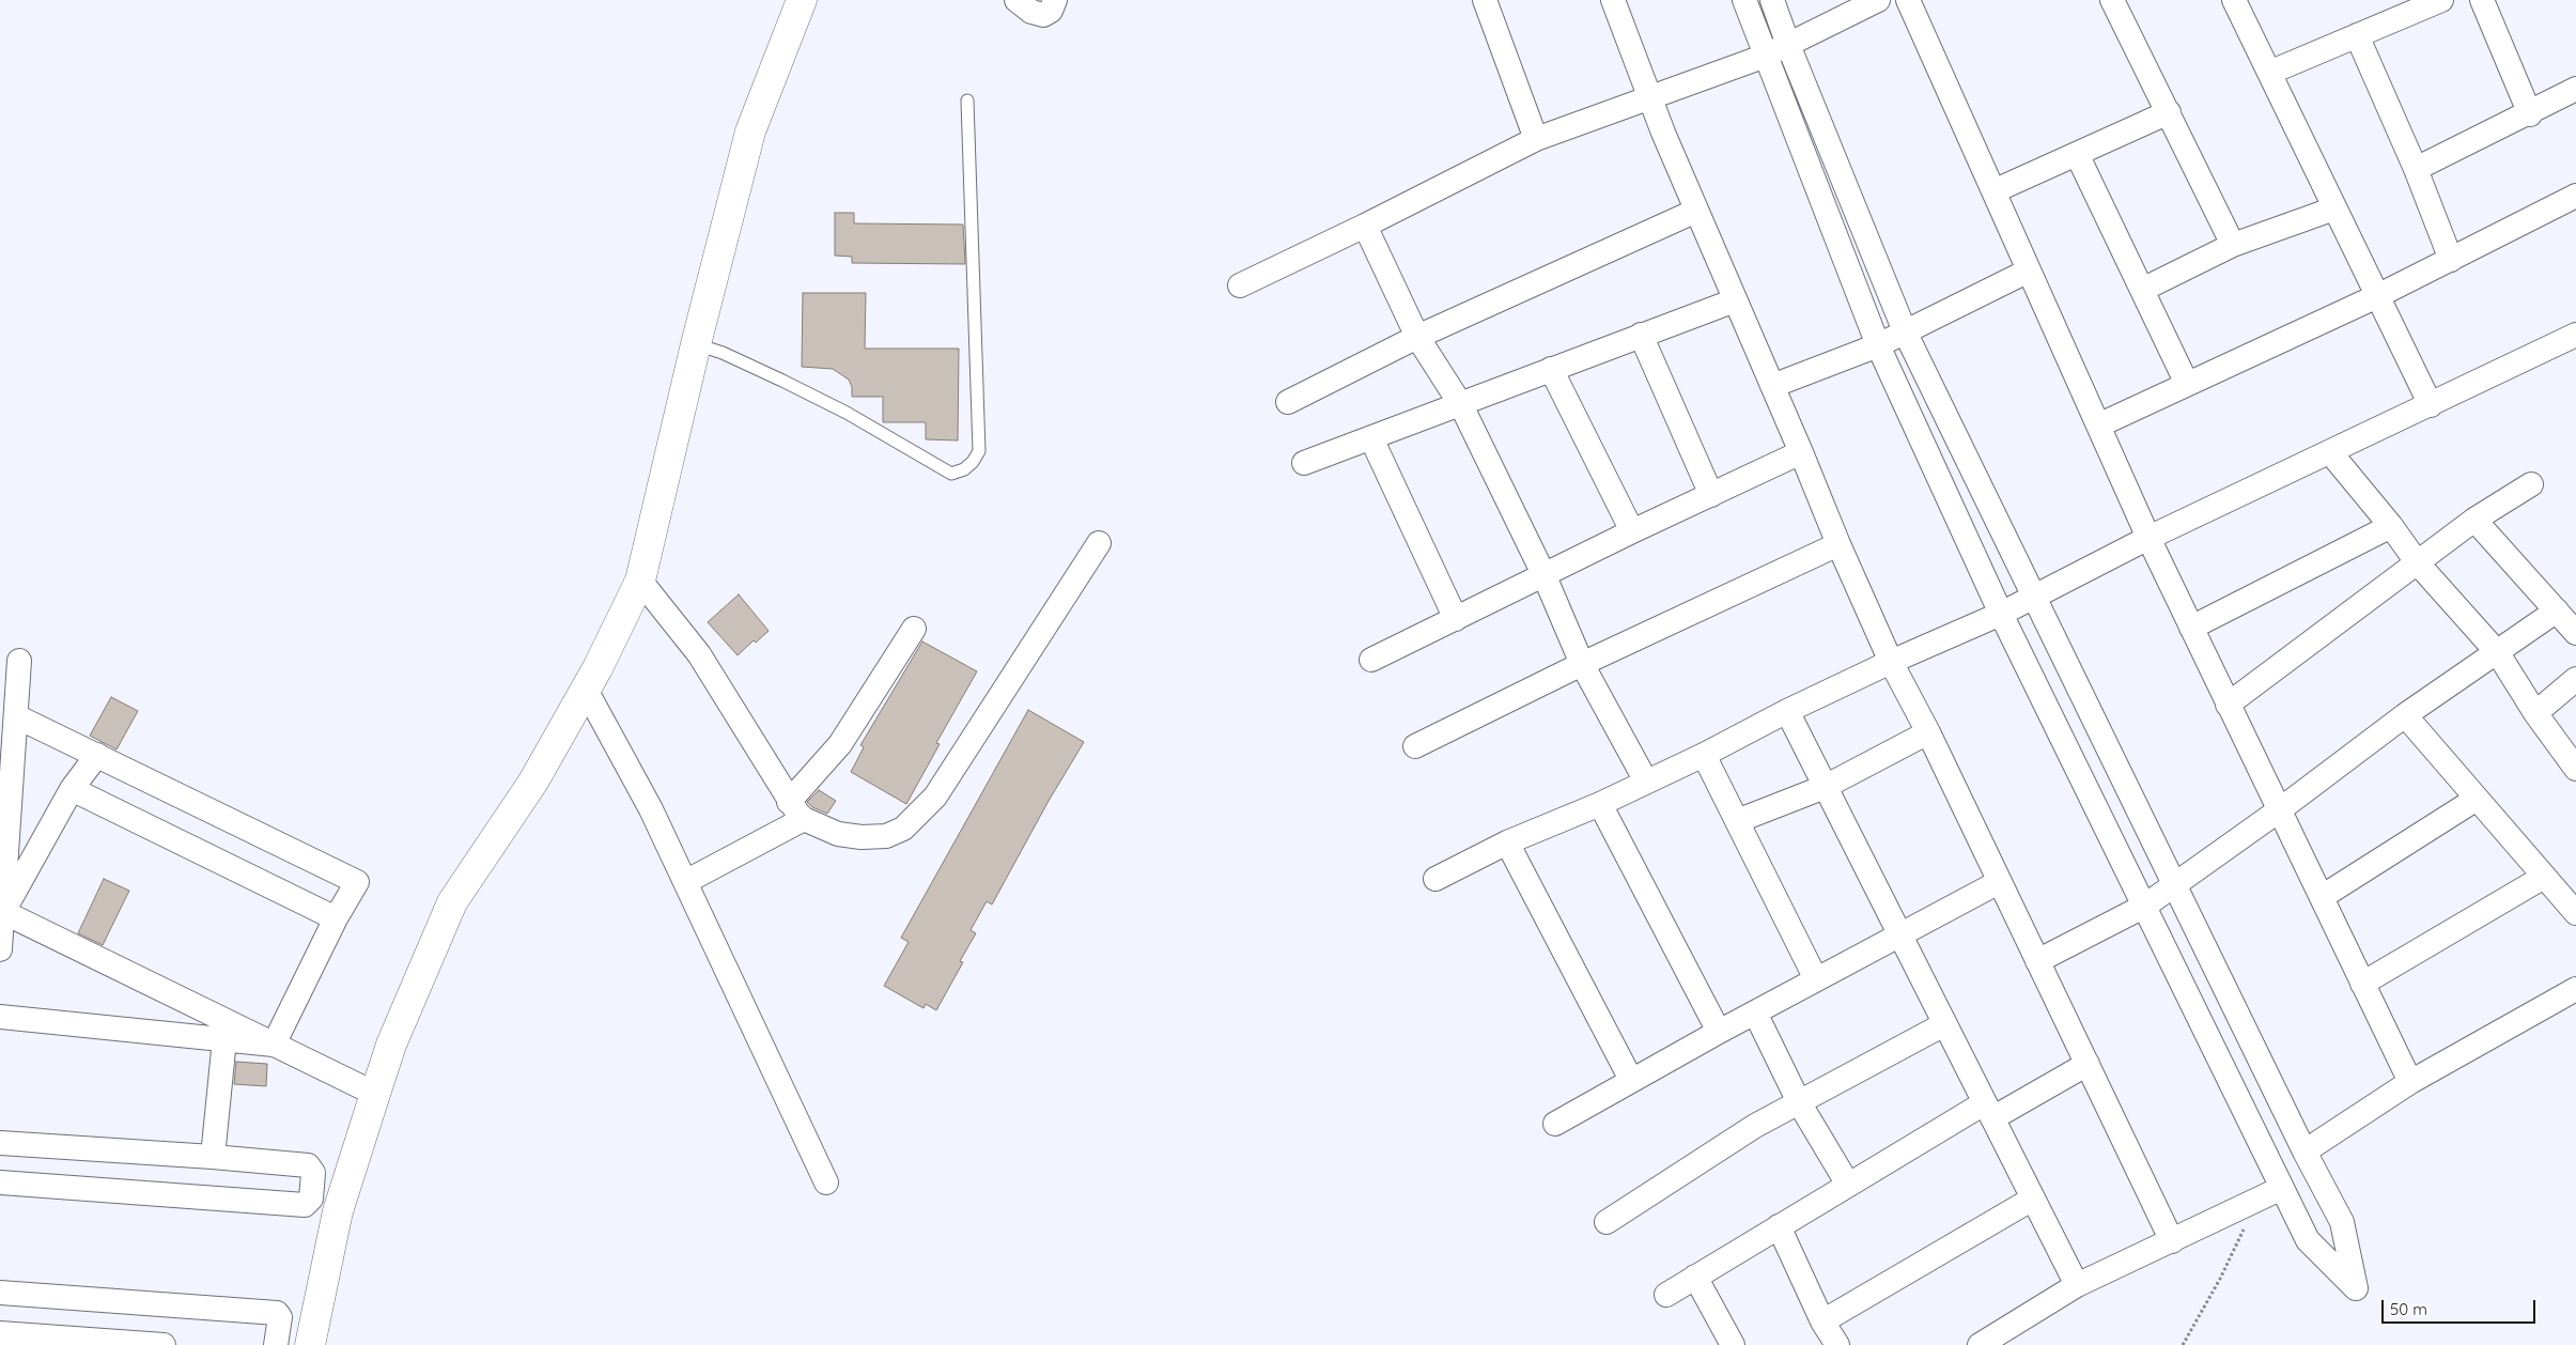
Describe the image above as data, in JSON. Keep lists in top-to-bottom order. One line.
{"scale_bar":"50 m"}
